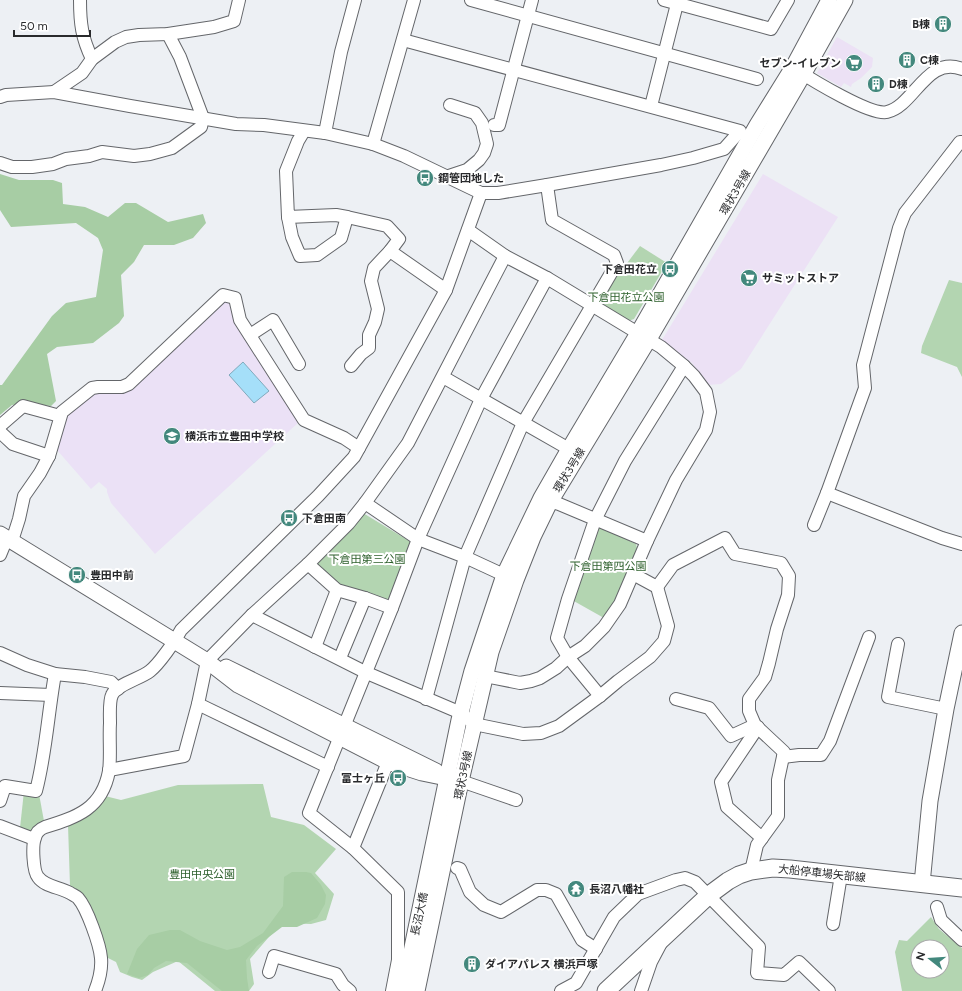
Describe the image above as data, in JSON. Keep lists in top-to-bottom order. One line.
{"streets":{"main road":["大船停車場矢部線"],"street":["環状3号線","長沼大橋"]},"crossings":[["環状3号線","長沼大橋"]],"parks":["下倉田花立公園","下倉田第三公園","下倉田第四公園","豊田中央公園"],"places":{"building":["B棟","C棟","D棟","ダイアパレス 横浜戸塚"],"supermarket":["セブン-イレブン","サミットストア"],"bus stop":["鋼管団地した","下倉田花立","下倉田南","豊田中前","富士ヶ丘"],"school or university":["横浜市立豊田中学校"],"temple":["長沼八幡社"]},"scale_bar":"50 m","north":"left"}
